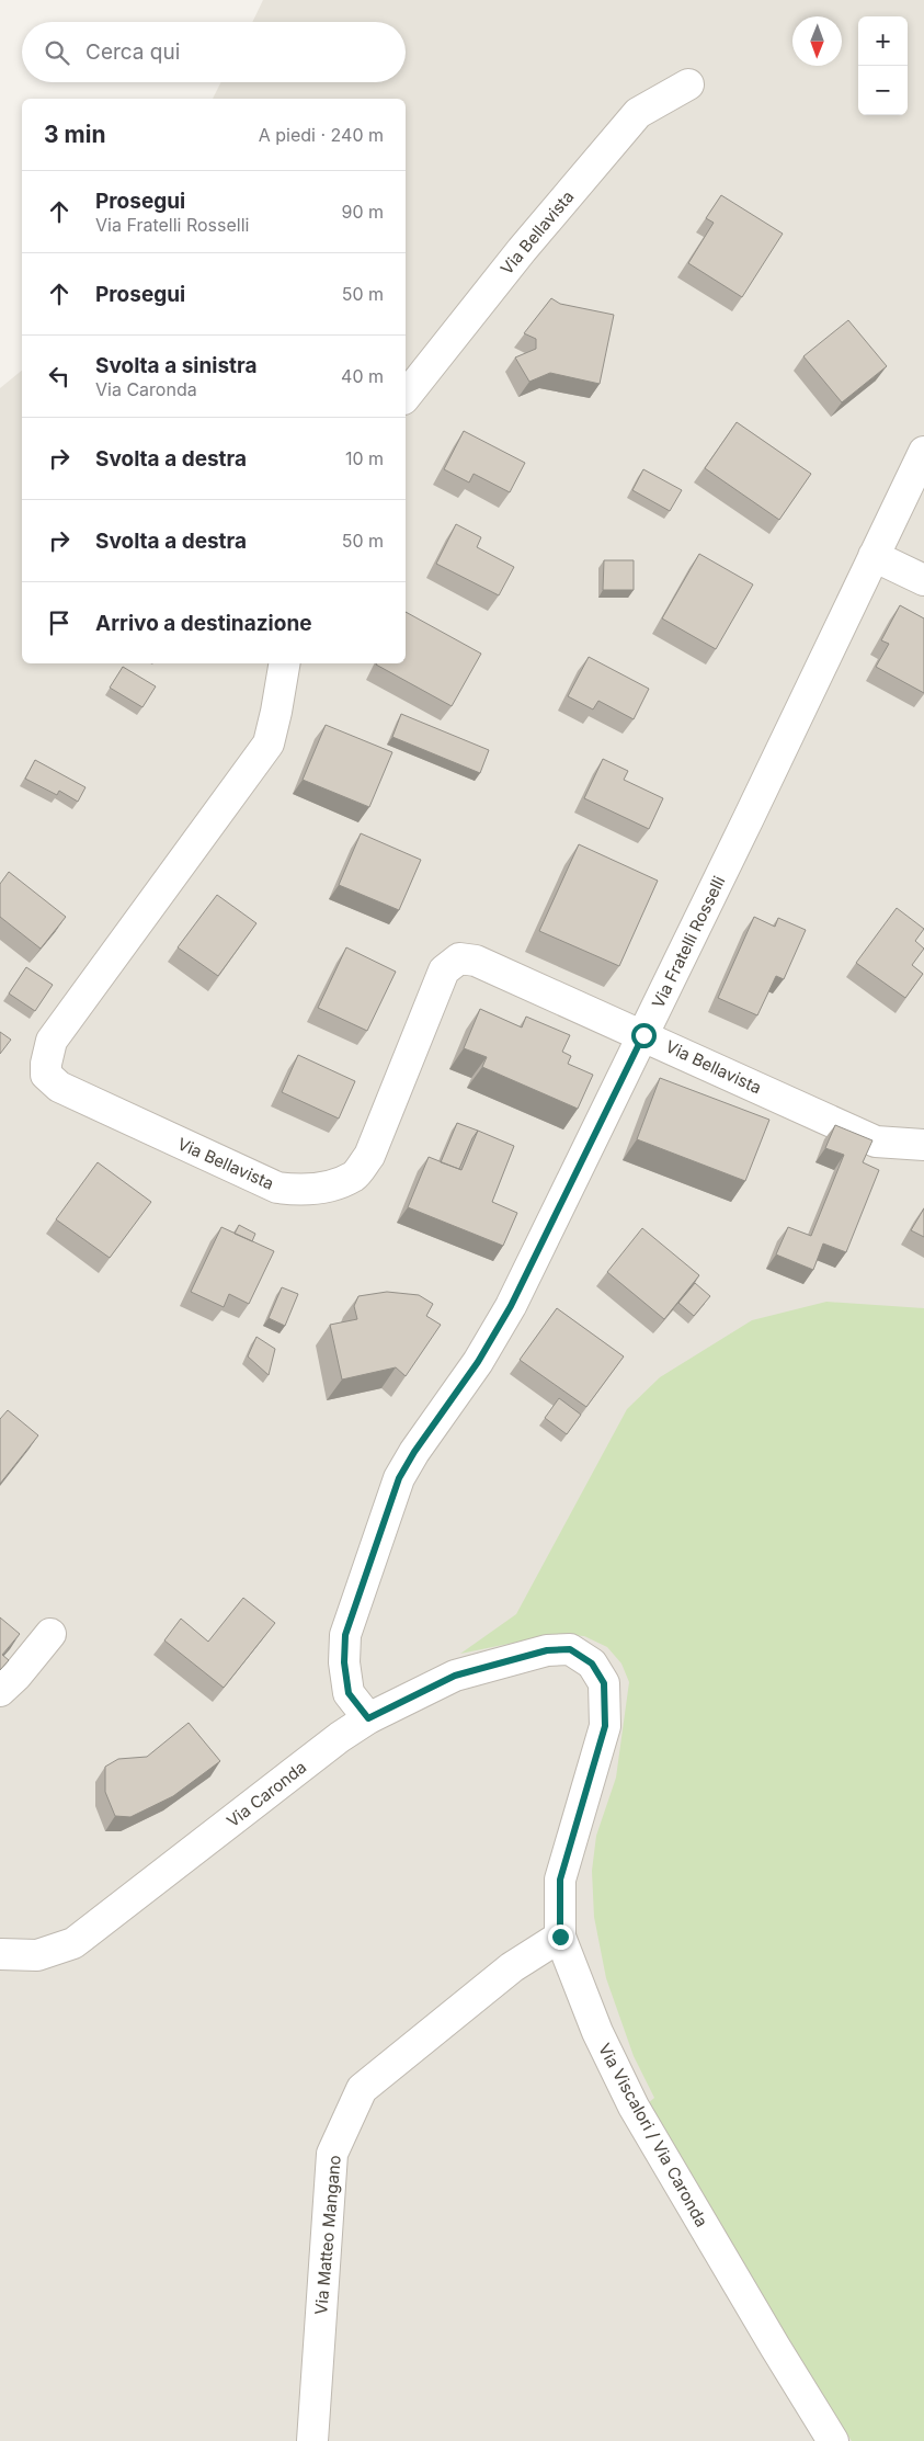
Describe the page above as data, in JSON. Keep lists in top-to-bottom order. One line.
{"streets":{"street":["Via Bellavista","Via Fratelli Rosselli","Via Caronda","Via Viscalori / Via Caronda","Via Matteo Mangano"]},"crossings":[["Via Bellavista","Via Fratelli Rosselli"],["Via Fratelli Rosselli","Via Caronda"],["Via Caronda","Via Viscalori / Via Caronda"],["Via Viscalori / Via Caronda","Via Matteo Mangano"]],"north":"bottom","page":{"map_buttons":["+","−"],"search":"Cerca qui","heading":["3 min","A piedi · 240 m"],"list":[["Prosegui","Via Fratelli Rosselli","90 m"],["Prosegui","50 m"],["Svolta a sinistra","Via Caronda","40 m"],["Svolta a destra","10 m"],["Svolta a destra","50 m"],"Arrivo a destinazione"]}}
